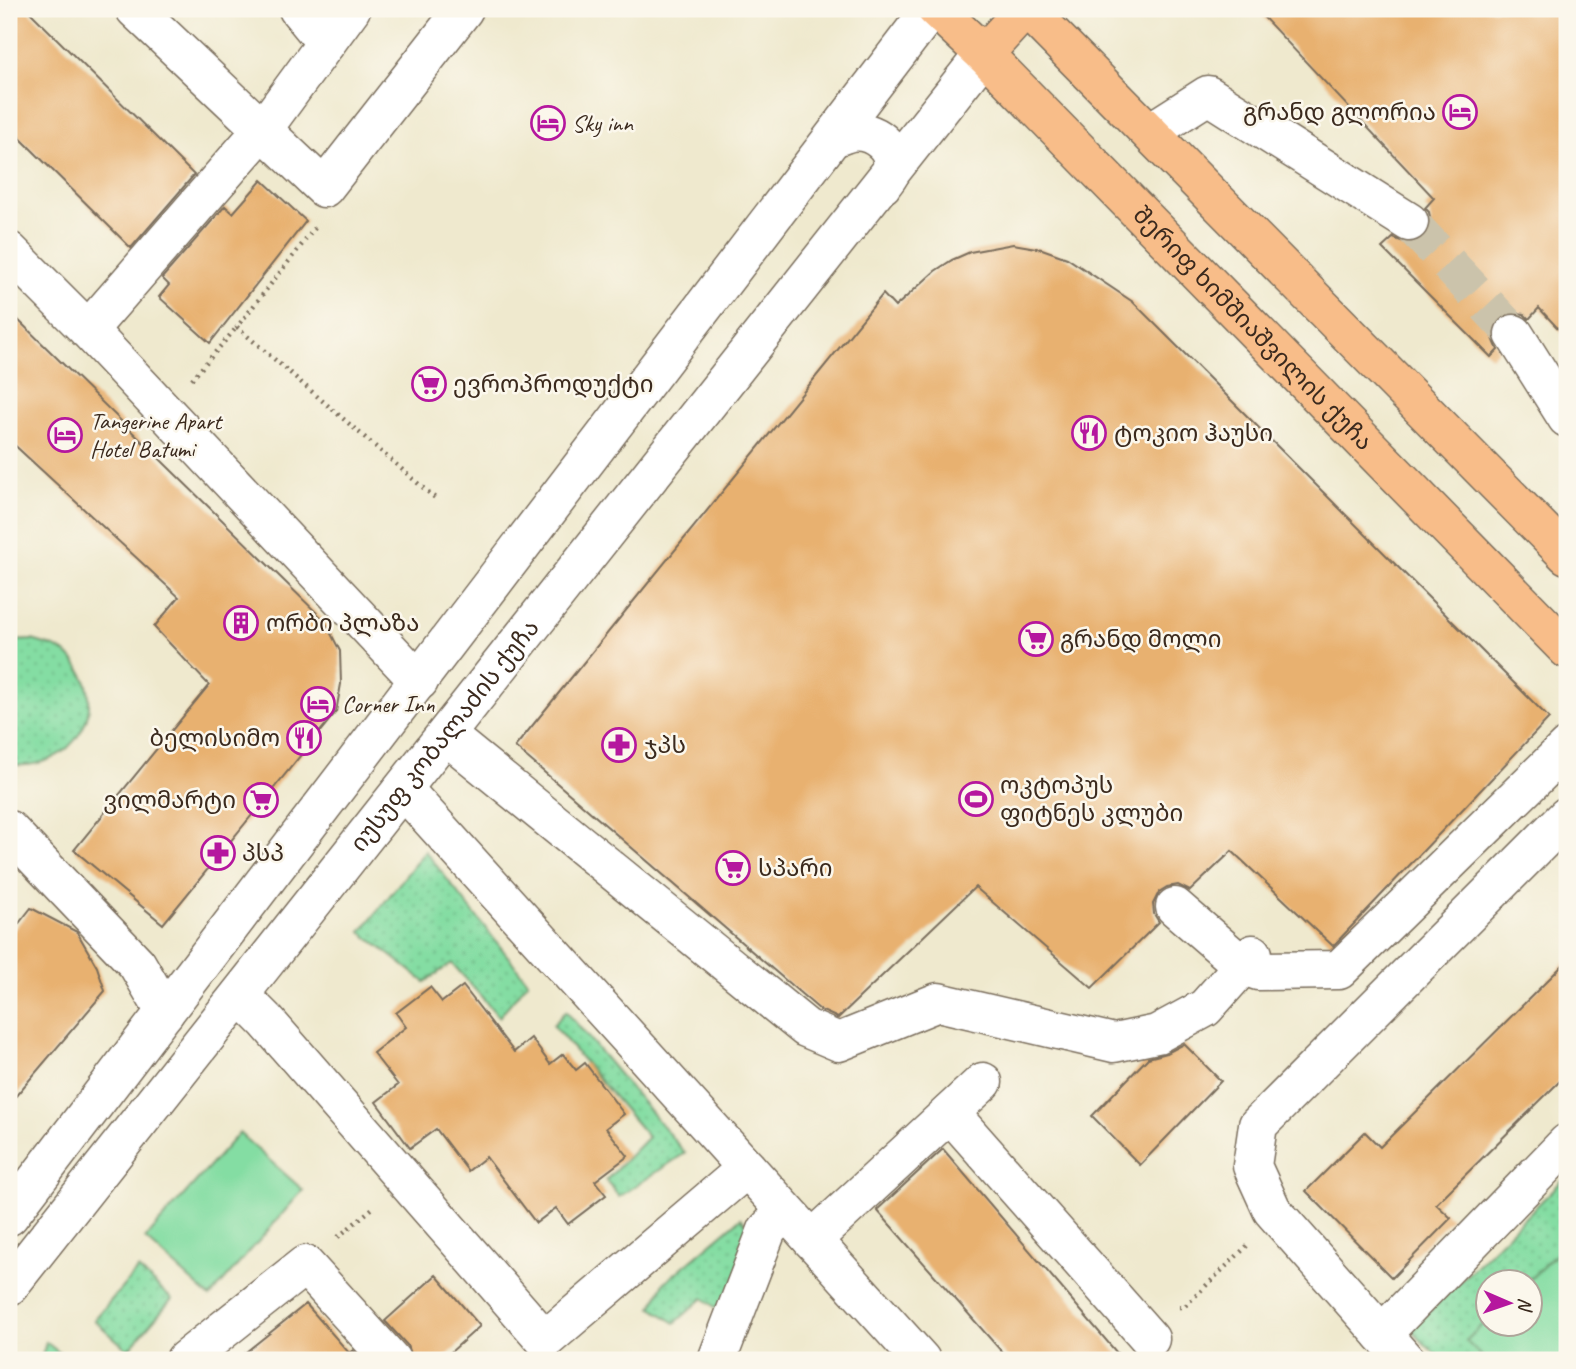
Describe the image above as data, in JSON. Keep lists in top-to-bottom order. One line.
{"streets":{"main road":["შერიფ ხიმშიაშვილის ქუჩა","იუსუფ კობალაძის ქუჩა"]},"crossings":[["შერიფ ხიმშიაშვილის ქუჩა","იუსუფ კობალაძის ქუჩა"]],"places":{"hotel":["გრანდ გლორია","Sky inn","Tangerine Apart Hotel Batumi","Corner Inn"],"supermarket":["ევროპროდუქტი","გრანდ მოლი","ვილმარტი","სპარი"],"restaurant":["ტოკიო ჰაუსი","ბელისიმო"],"building":["ორბი პლაზა"],"pharmacy":["ჯპს","პსპ"],"sports":["ოკტოპუს ფიტნეს კლუბი"]},"north":"right"}
